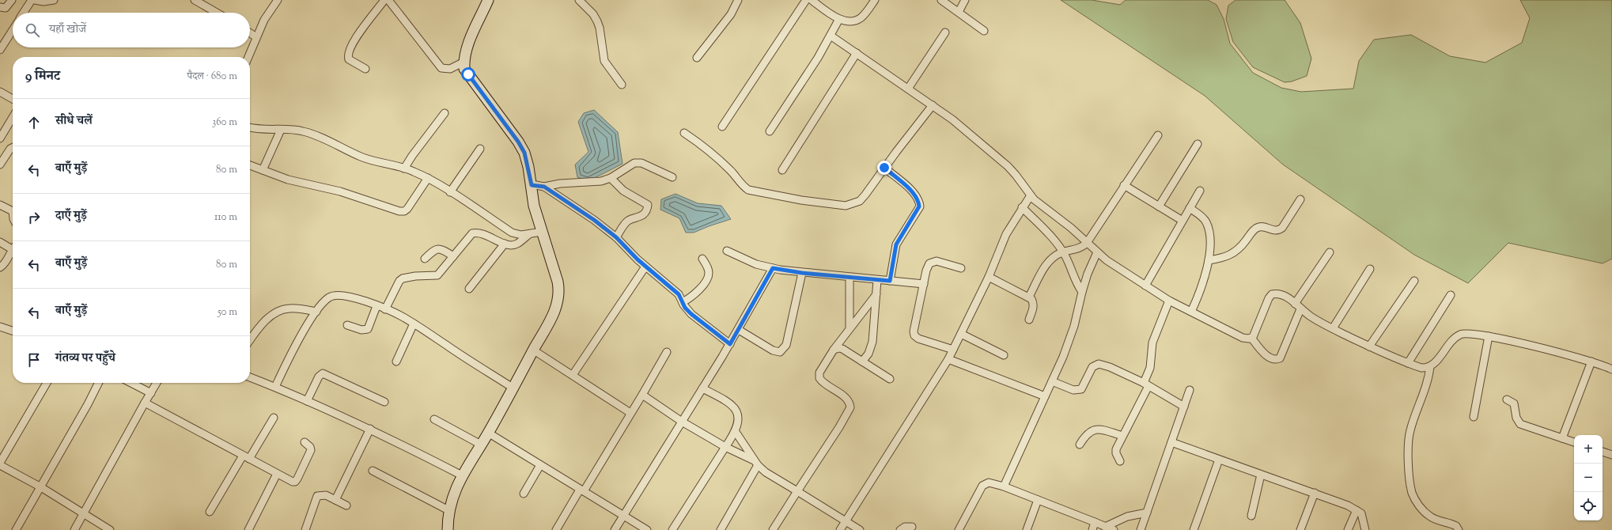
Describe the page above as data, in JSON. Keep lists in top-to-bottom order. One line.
{"page":{"search":"यहाँ खोजें","heading":["9 मिनट","पैदल · 680 m"],"list":[["सीधे चलें","360 m"],["बाएँ मुड़ें","80 m"],["दाएँ मुड़ें","110 m"],["बाएँ मुड़ें","80 m"],["बाएँ मुड़ें","50 m"],"गंतव्य पर पहुँचे"],"map_buttons":["+","−"]}}
